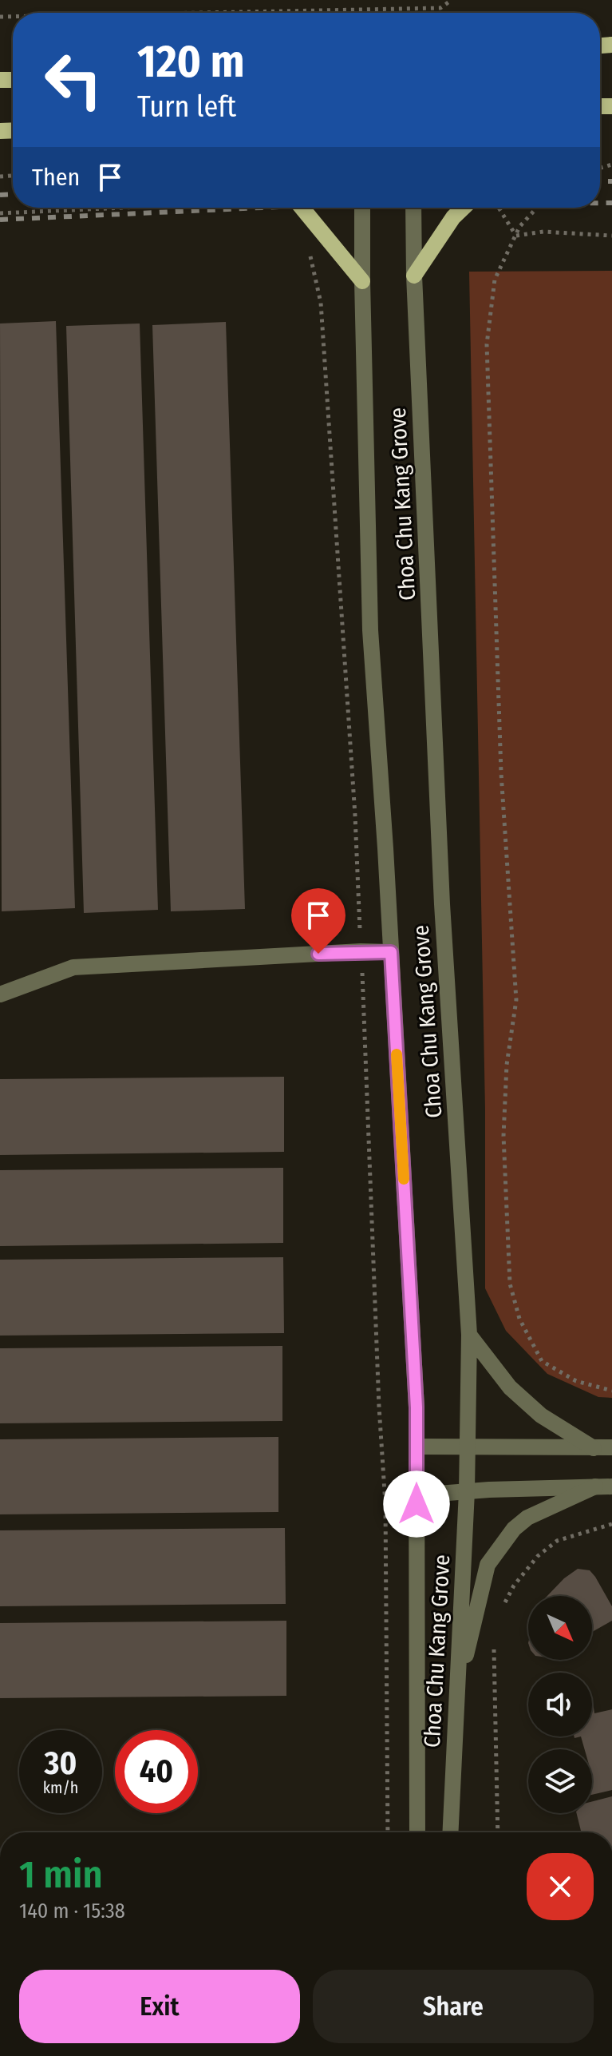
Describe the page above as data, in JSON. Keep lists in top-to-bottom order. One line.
{"streets":{"street":["Choa Chu Kang Grove"]},"north":"bottom right","page":{"turn":["120 m","Turn left"],"then":"Then","speed":"30 km/h","limit":"40","heading":["1 min","140 m · 15:38"],"buttons":["Exit","Share"]}}
